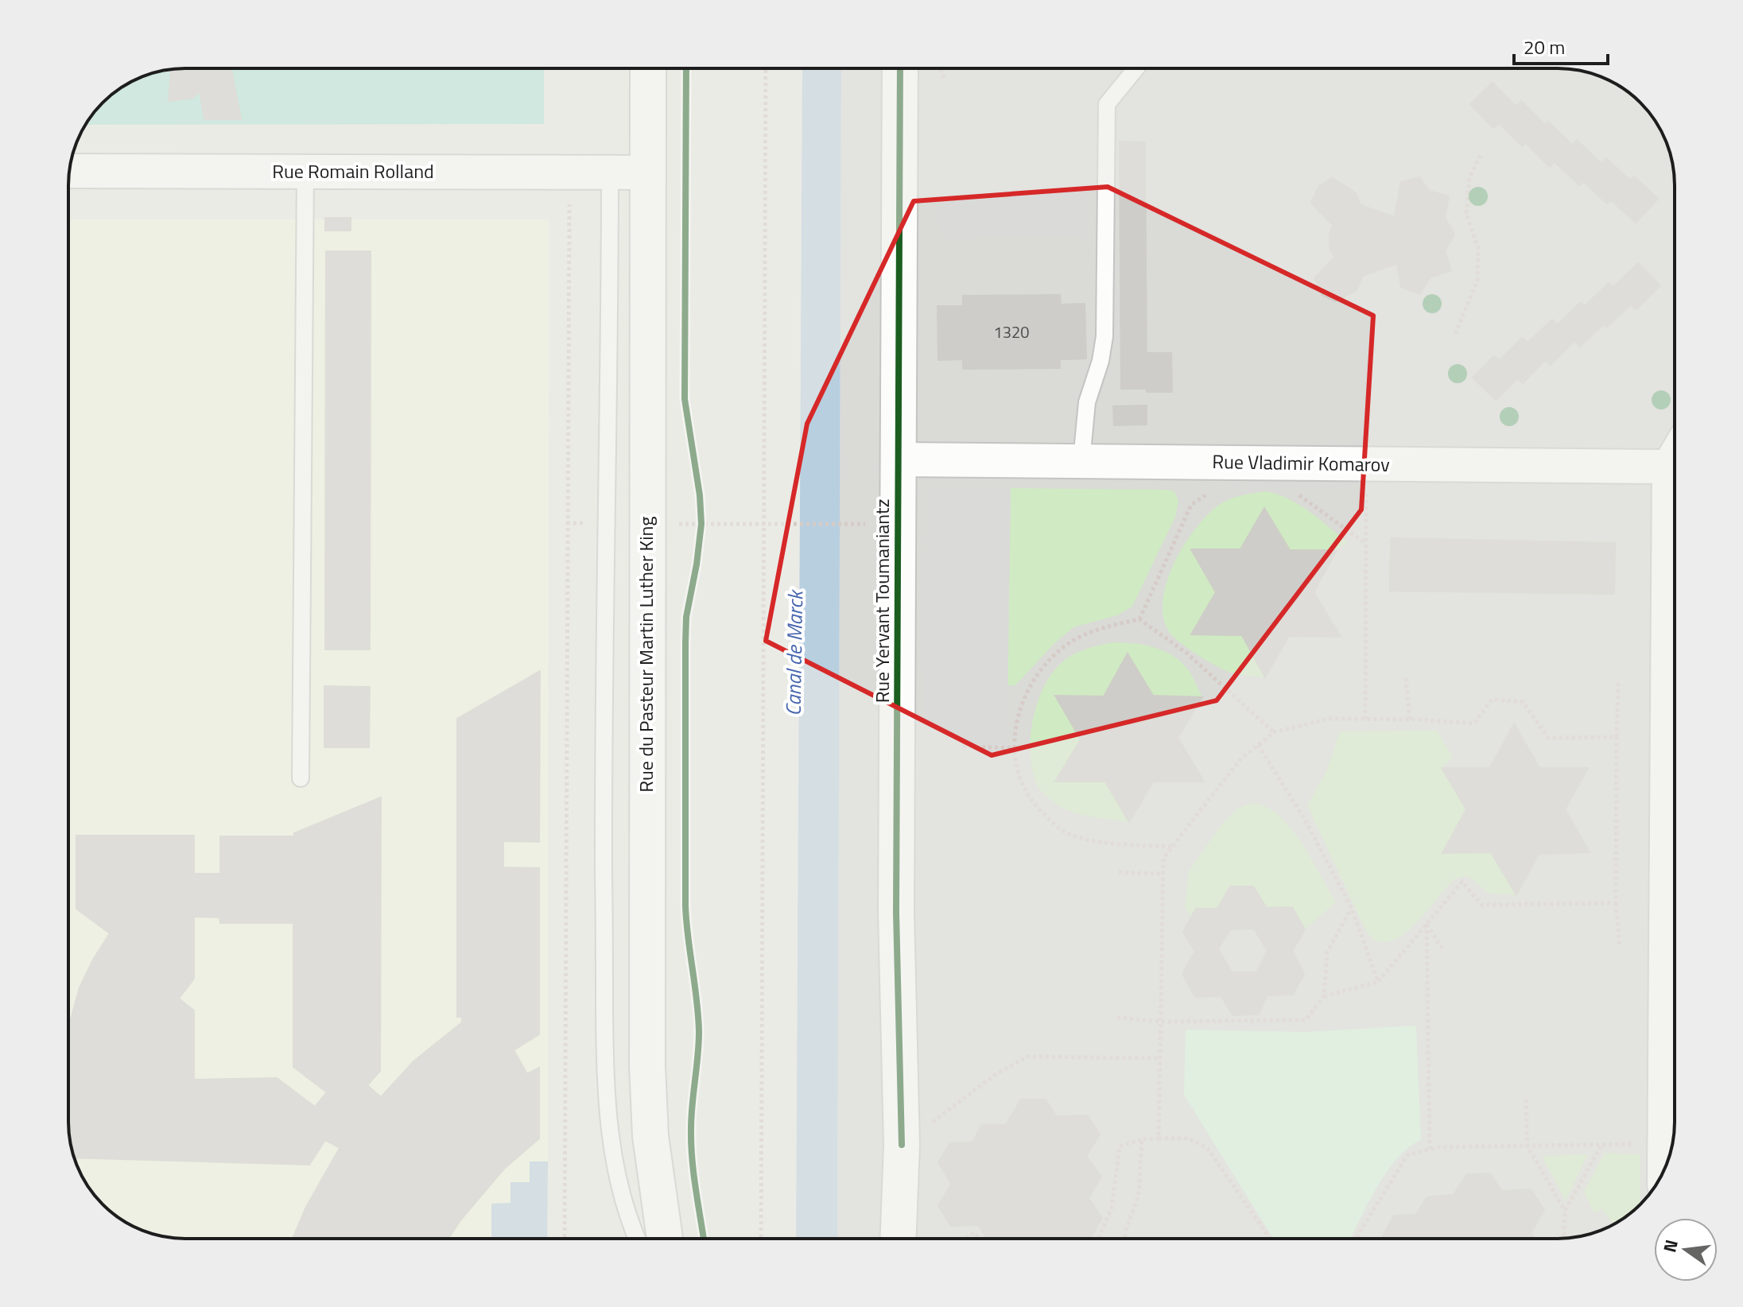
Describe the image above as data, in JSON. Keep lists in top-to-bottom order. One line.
{"streets":{"street":["Rue Romain Rolland","Rue Vladimir Komarov","Rue Yervant Toumaniantz","Rue du Pasteur Martin Luther King"]},"crossings":[["Rue Romain Rolland","Rue du Pasteur Martin Luther King"],["Rue Vladimir Komarov","Rue Yervant Toumaniantz"]],"water":["Canal de Marck"],"house_numbers":["1320"],"scale_bar":"20 m","north":"left"}
